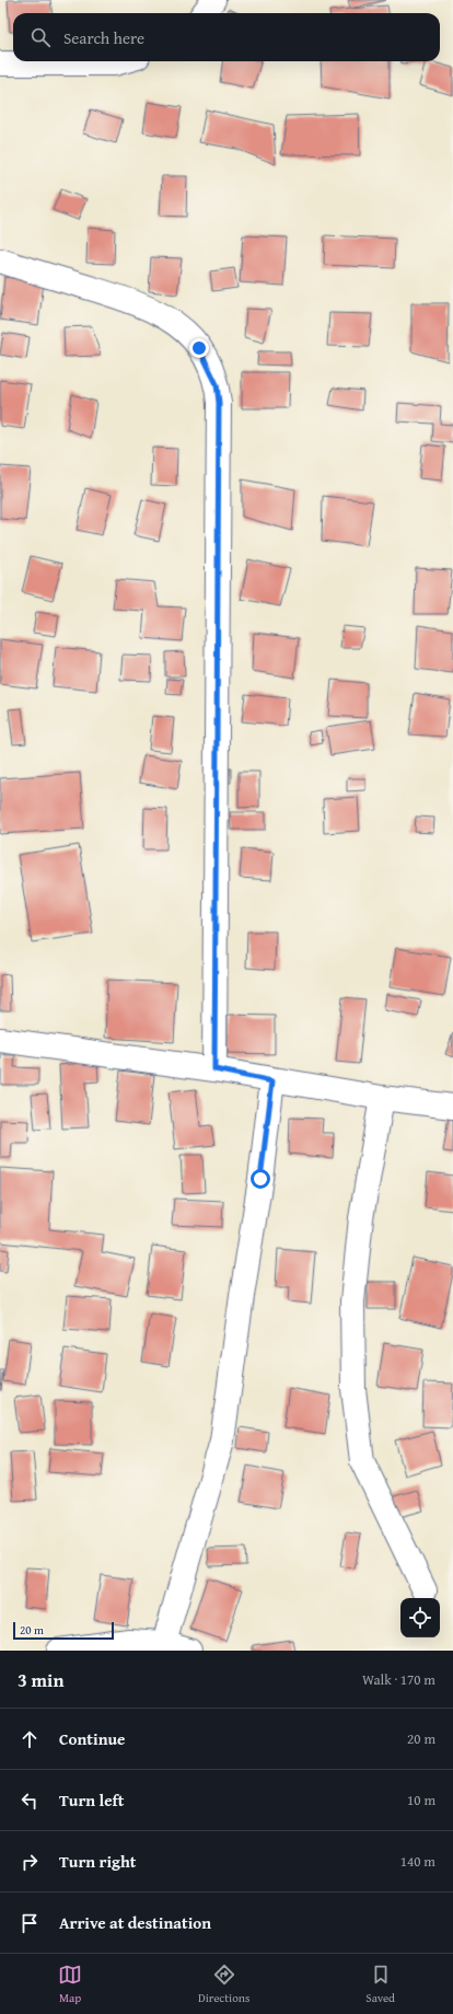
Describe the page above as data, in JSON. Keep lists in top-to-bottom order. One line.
{"scale_bar":"20 m","page":{"search":"Search here","scale":"20 m","heading":["3 min","Walk · 170 m"],"list":[["Continue","20 m"],["Turn left","10 m"],["Turn right","140 m"],"Arrive at destination"],"nav":["Map","Directions","Saved"]}}
